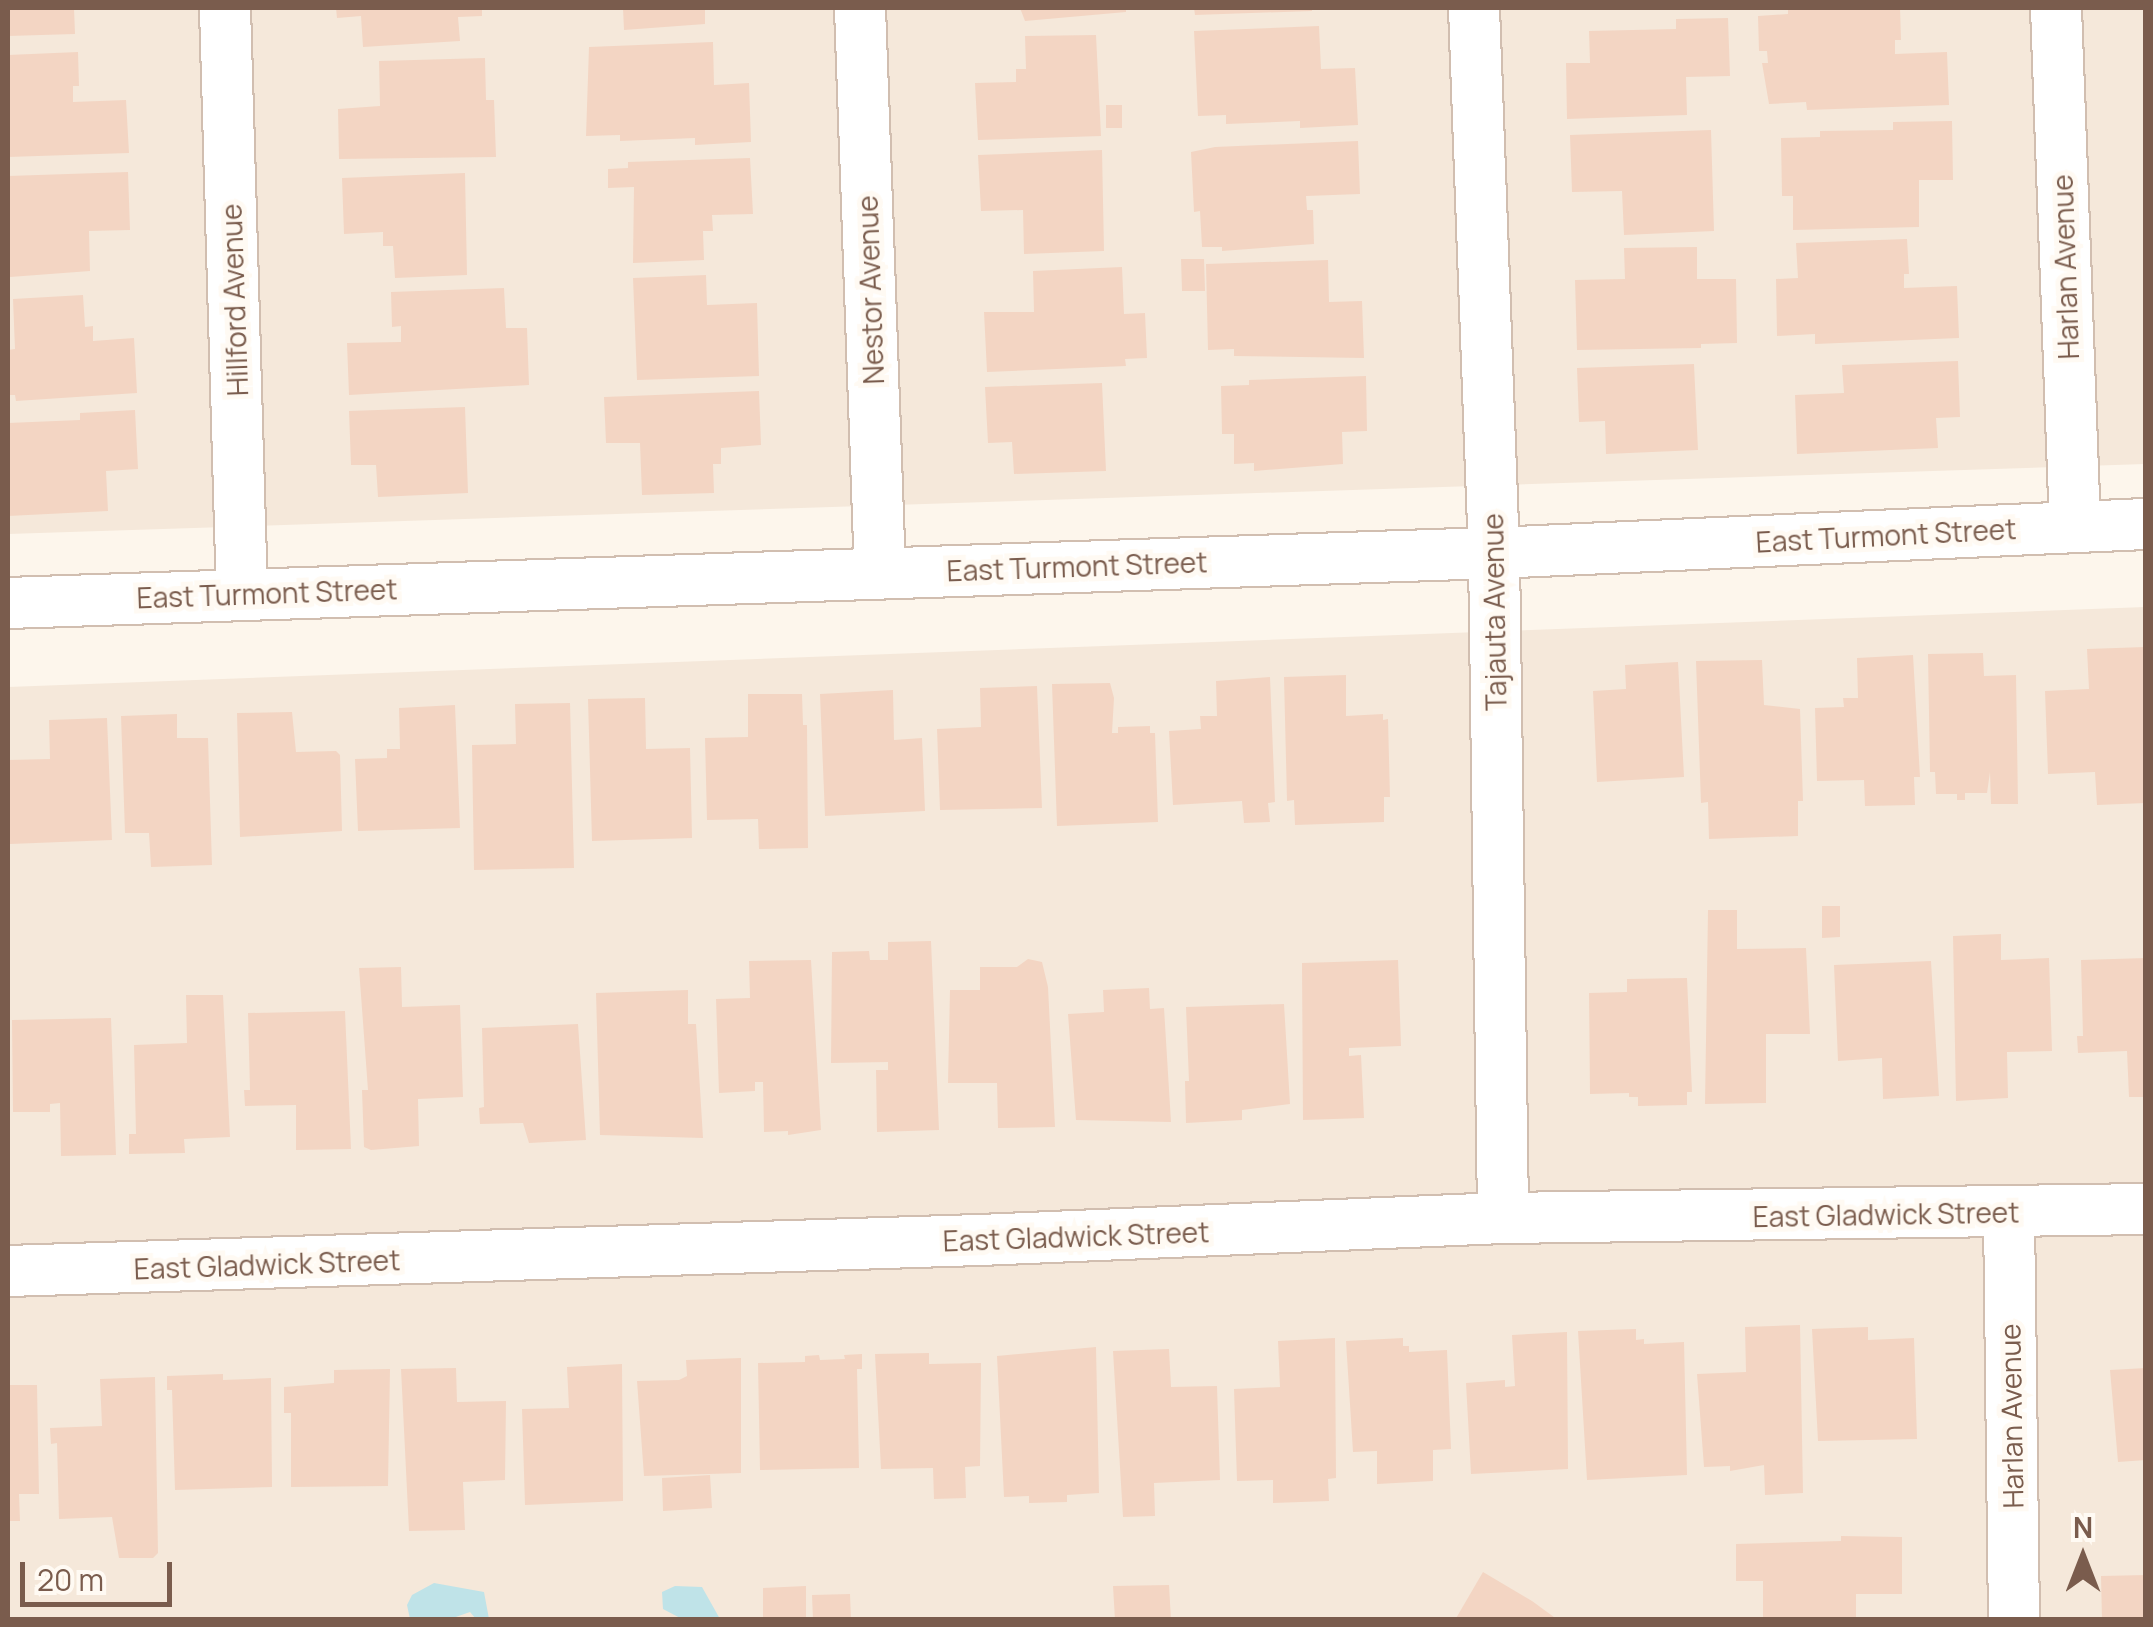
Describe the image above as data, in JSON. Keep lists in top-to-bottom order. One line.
{"streets":{"street":["Harlan Avenue","Nestor Avenue","Hillford Avenue","East Turmont Street","Tajauta Avenue","East Gladwick Street"]},"crossings":[["Harlan Avenue","East Turmont Street"],["Harlan Avenue","East Gladwick Street"],["Nestor Avenue","East Turmont Street"],["Hillford Avenue","East Turmont Street"],["East Turmont Street","Tajauta Avenue"],["Tajauta Avenue","East Gladwick Street"]],"scale_bar":"20 m","north":"top"}
